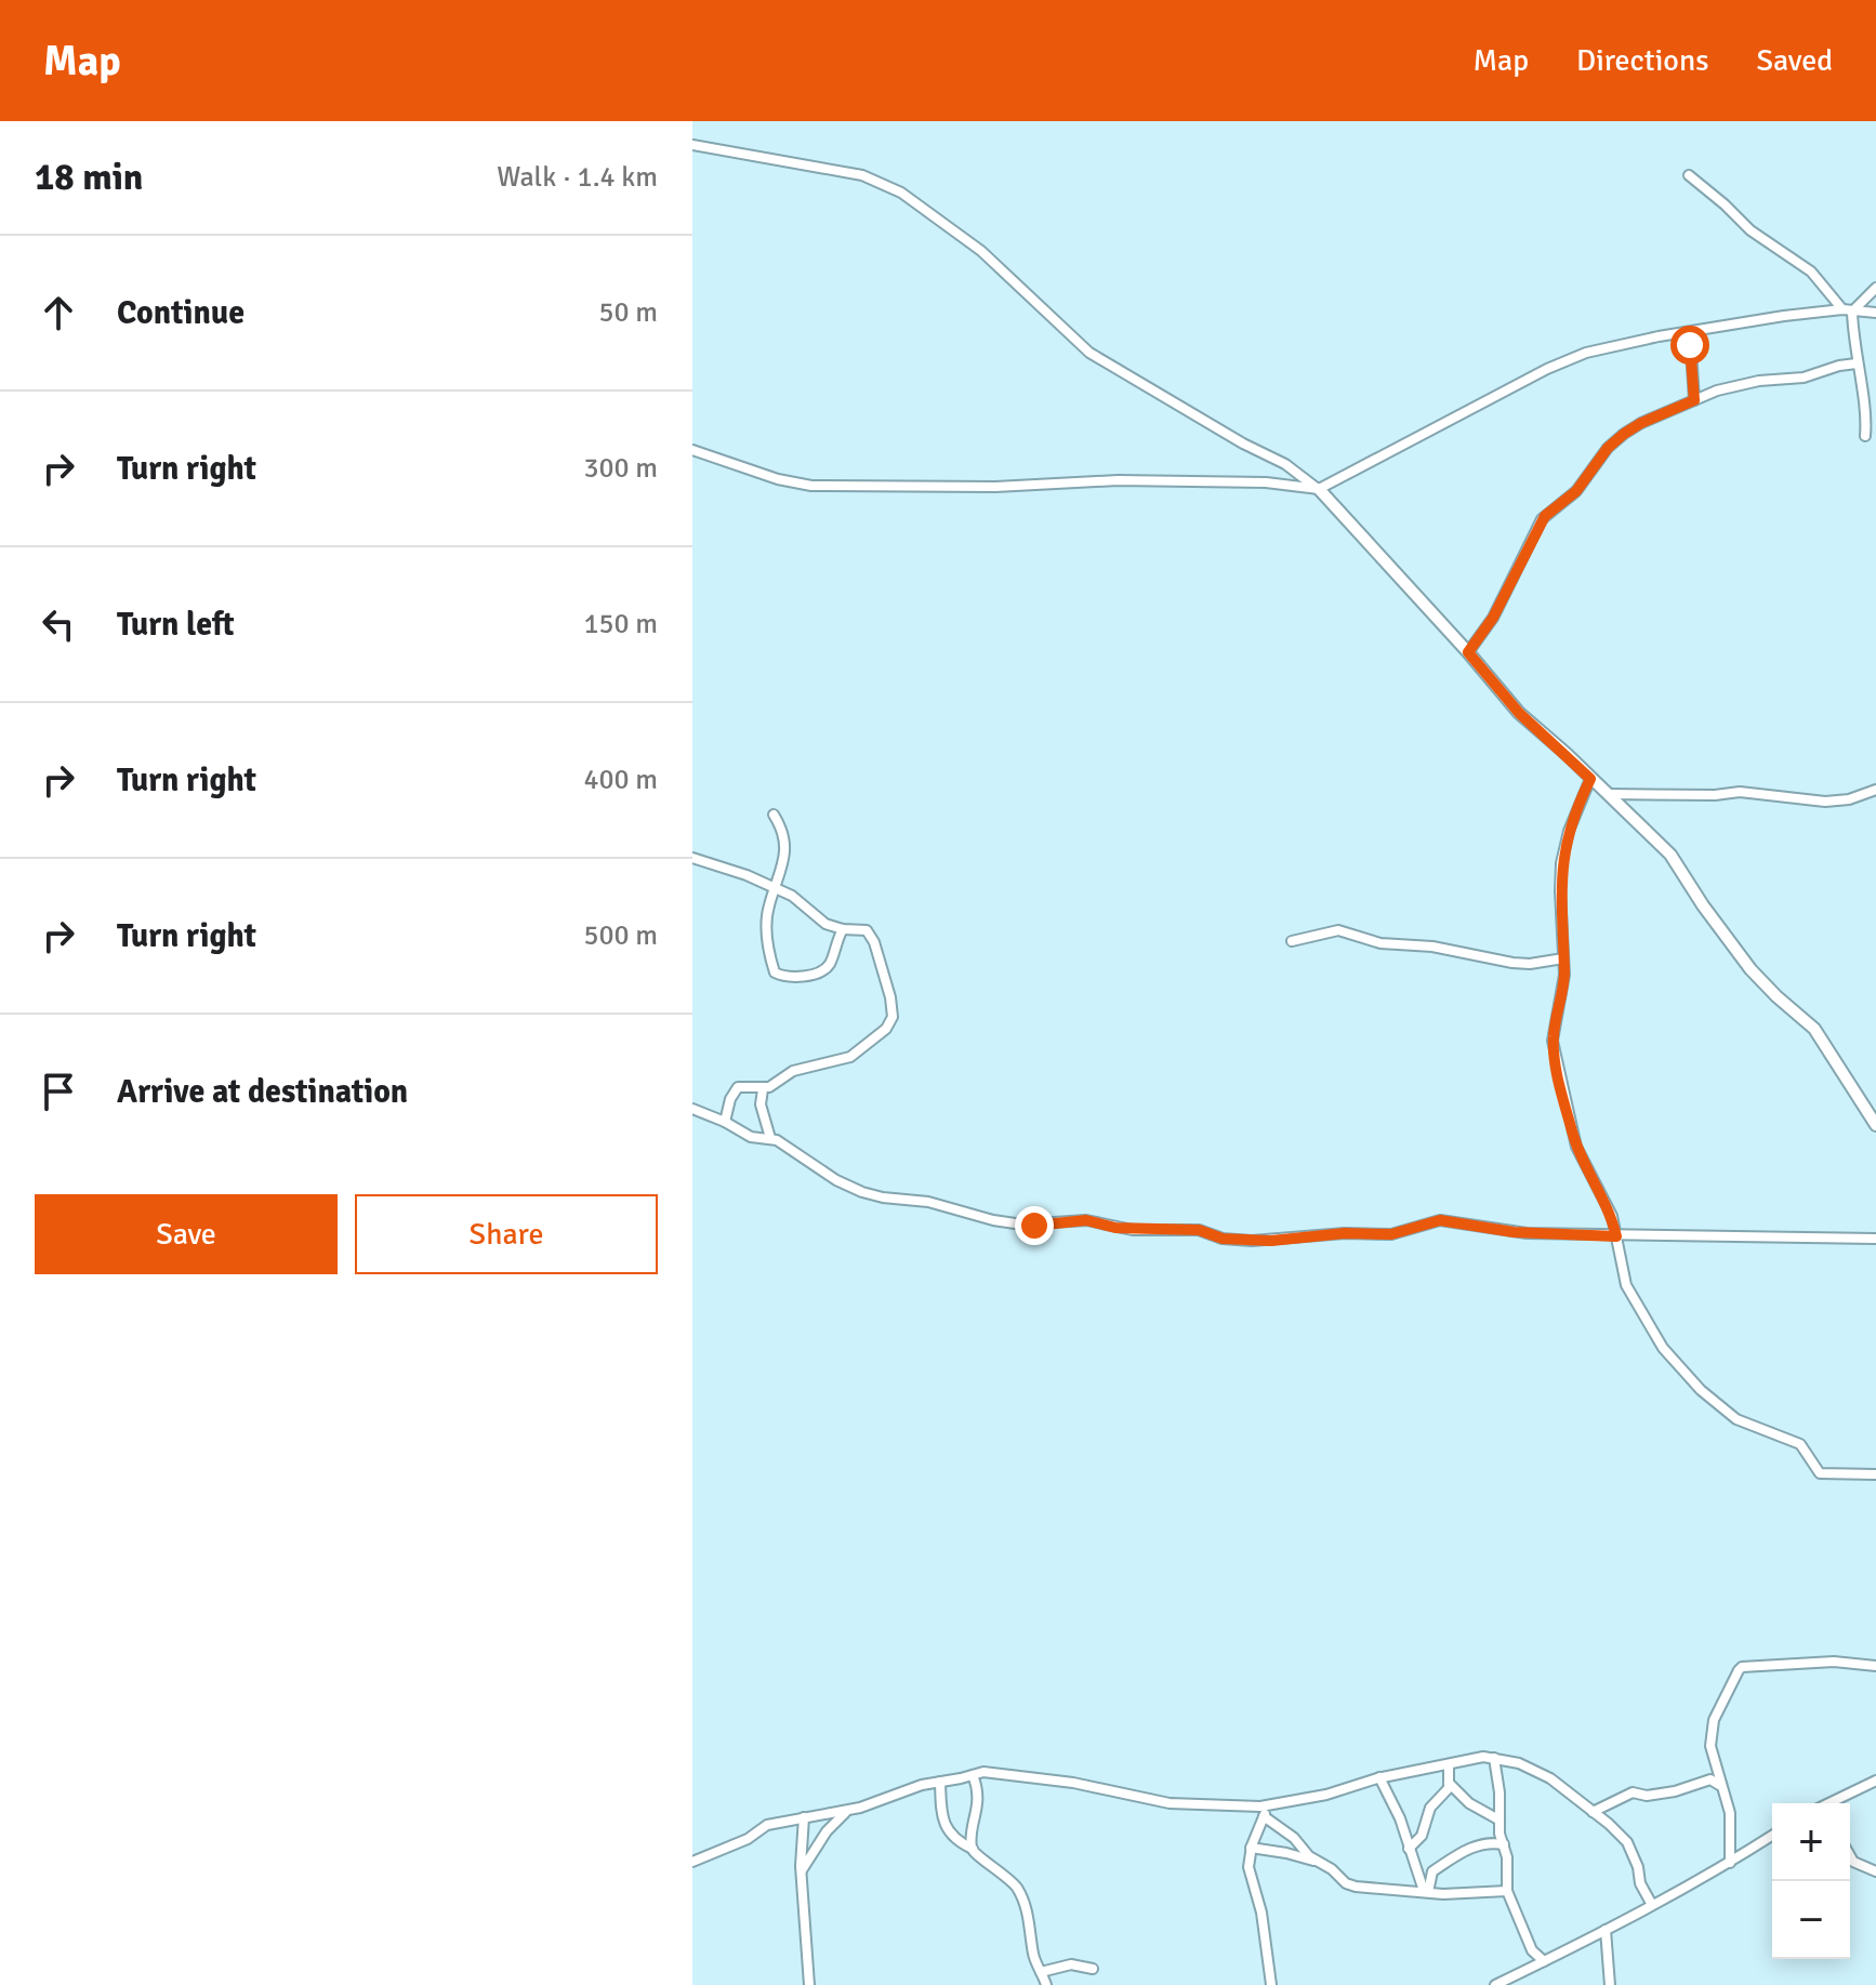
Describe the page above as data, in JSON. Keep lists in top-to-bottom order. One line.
{"page":{"header":"Map","nav":["Map","Directions","Saved"],"heading":["18 min","Walk · 1.4 km"],"list":[["Continue","50 m"],["Turn right","300 m"],["Turn left","150 m"],["Turn right","400 m"],["Turn right","500 m"],"Arrive at destination"],"buttons":["Save","Share"],"map_buttons":["+","−"]}}
